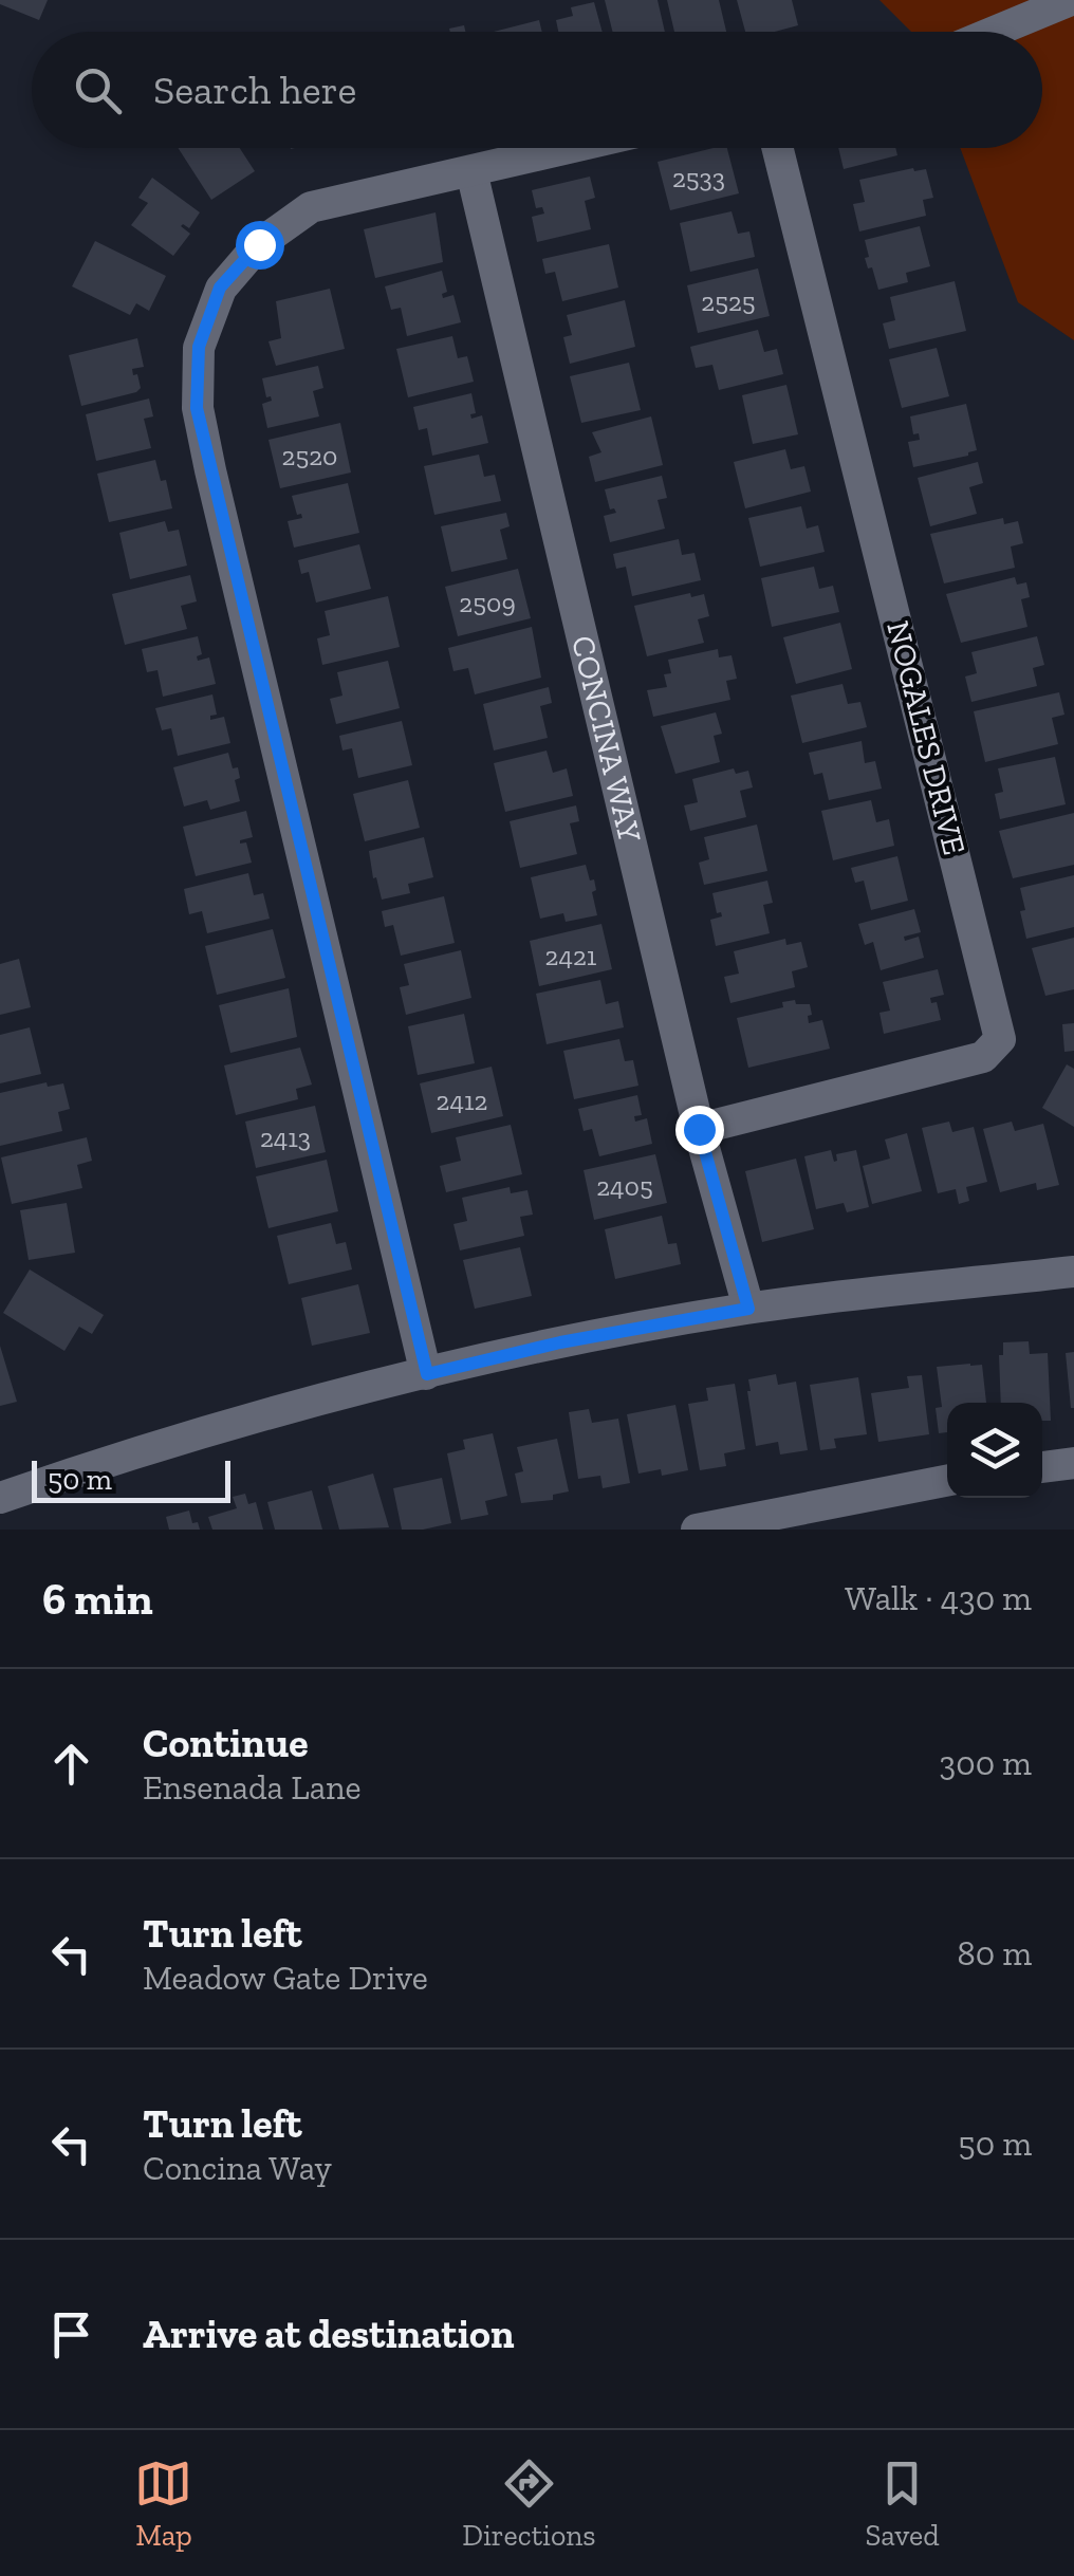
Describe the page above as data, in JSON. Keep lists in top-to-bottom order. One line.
{"streets":{"street":["NOGALES DRIVE","CONCINA WAY"]},"crossings":[["NOGALES DRIVE","CONCINA WAY"]],"house_numbers":["2533","2525","2520","2509","2421","2412","2413","2405"],"scale_bar":"50 m","page":{"search":"Search here","scale":"50 m","heading":["6 min","Walk · 430 m"],"list":[["Continue","Ensenada Lane","300 m"],["Turn left","Meadow Gate Drive","80 m"],["Turn left","Concina Way","50 m"],"Arrive at destination"],"nav":["Map","Directions","Saved"]}}
